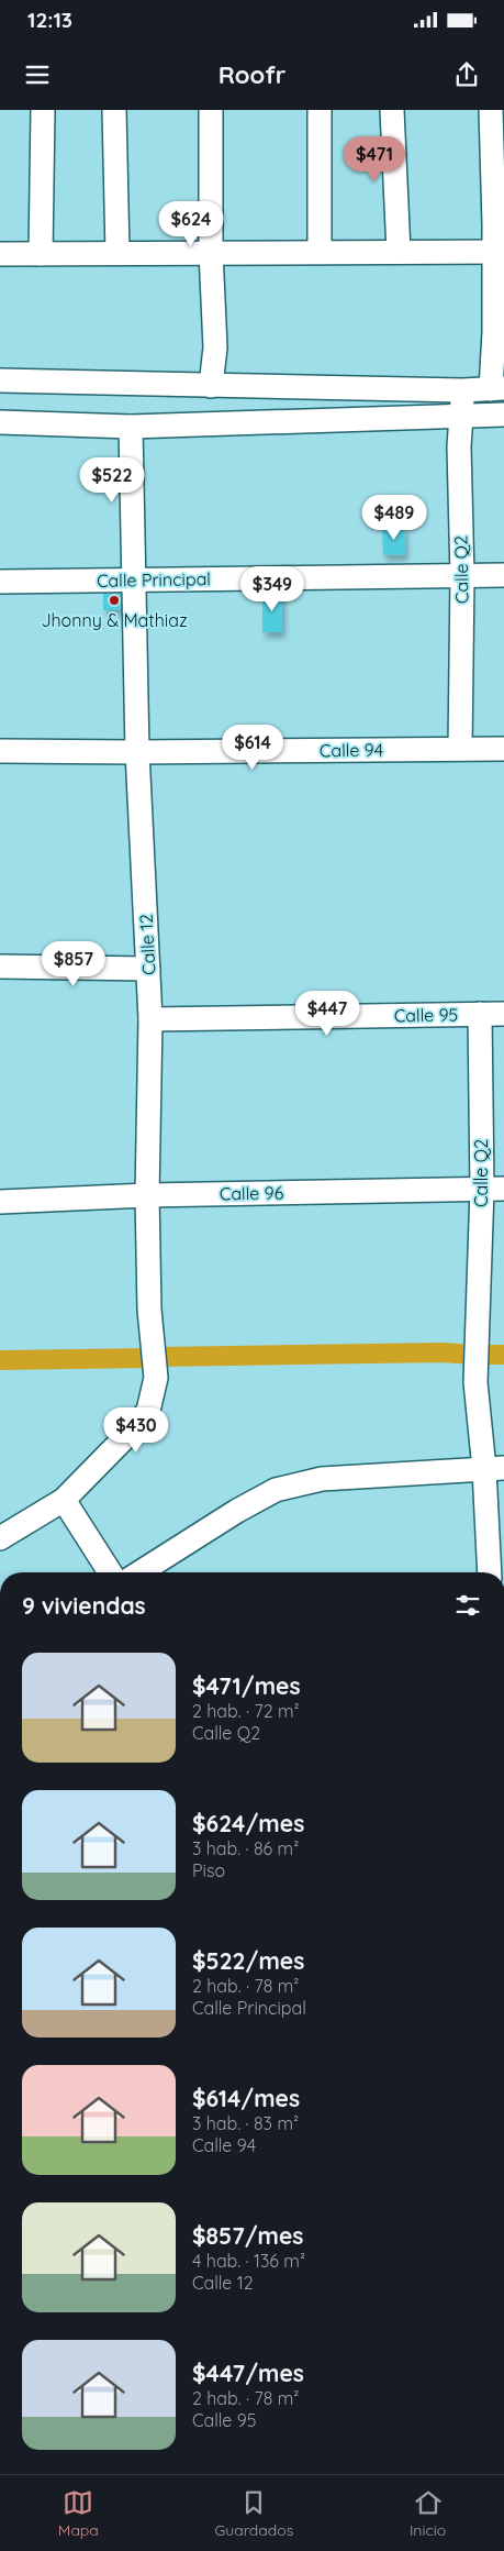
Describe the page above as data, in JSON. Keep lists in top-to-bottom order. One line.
{"streets":{"street":["Calle Q2","Calle Principal","Calle 94","Calle 12","Calle 95","Calle 96"]},"crossings":[["Calle Q2","Calle Principal"],["Calle Q2","Calle 94"],["Calle Q2","Calle 95"],["Calle Q2","Calle 96"],["Calle Principal","Calle 12"],["Calle 94","Calle 12"],["Calle 12","Calle 95"],["Calle 12","Calle 96"]],"places":["Jhonny & Mathiaz"],"page":{"status":"12:13","header":"Roofr","price":["$471","$624","$522","$489","$349","$614","$857","$447","$430"],"heading":"9 viviendas","list":[{"name":"$471/mes","note":"2 hab. · 72 m² · Calle Q2"},{"name":"$624/mes","note":"3 hab. · 86 m² · Piso"},{"name":"$522/mes","note":"2 hab. · 78 m² · Calle Principal"},{"name":"$614/mes","note":"3 hab. · 83 m² · Calle 94"},{"name":"$857/mes","note":"4 hab. · 136 m² · Calle 12"},{"name":"$447/mes","note":"2 hab. · 78 m² · Calle 95"}],"tabs":["Mapa","Guardados","Inicio"]}}
